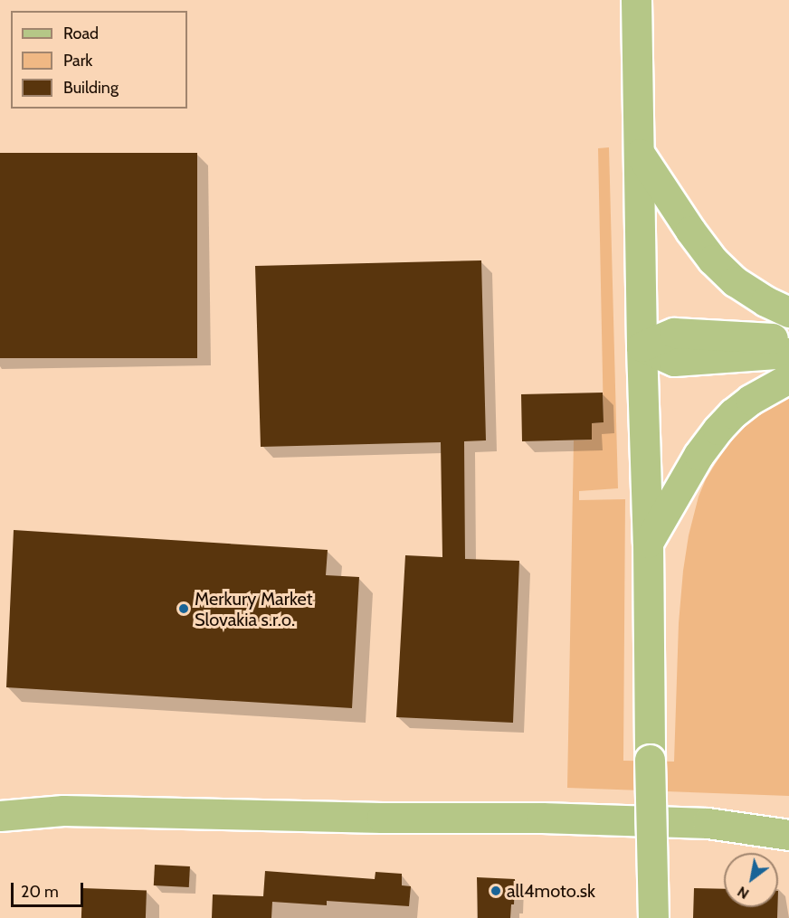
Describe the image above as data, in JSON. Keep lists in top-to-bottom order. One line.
{"places":["Merkury Market Slovakia s.r.o.","all4moto.sk"],"legend":["Road","Park","Building"],"scale_bar":"20 m","north":"bottom left"}
